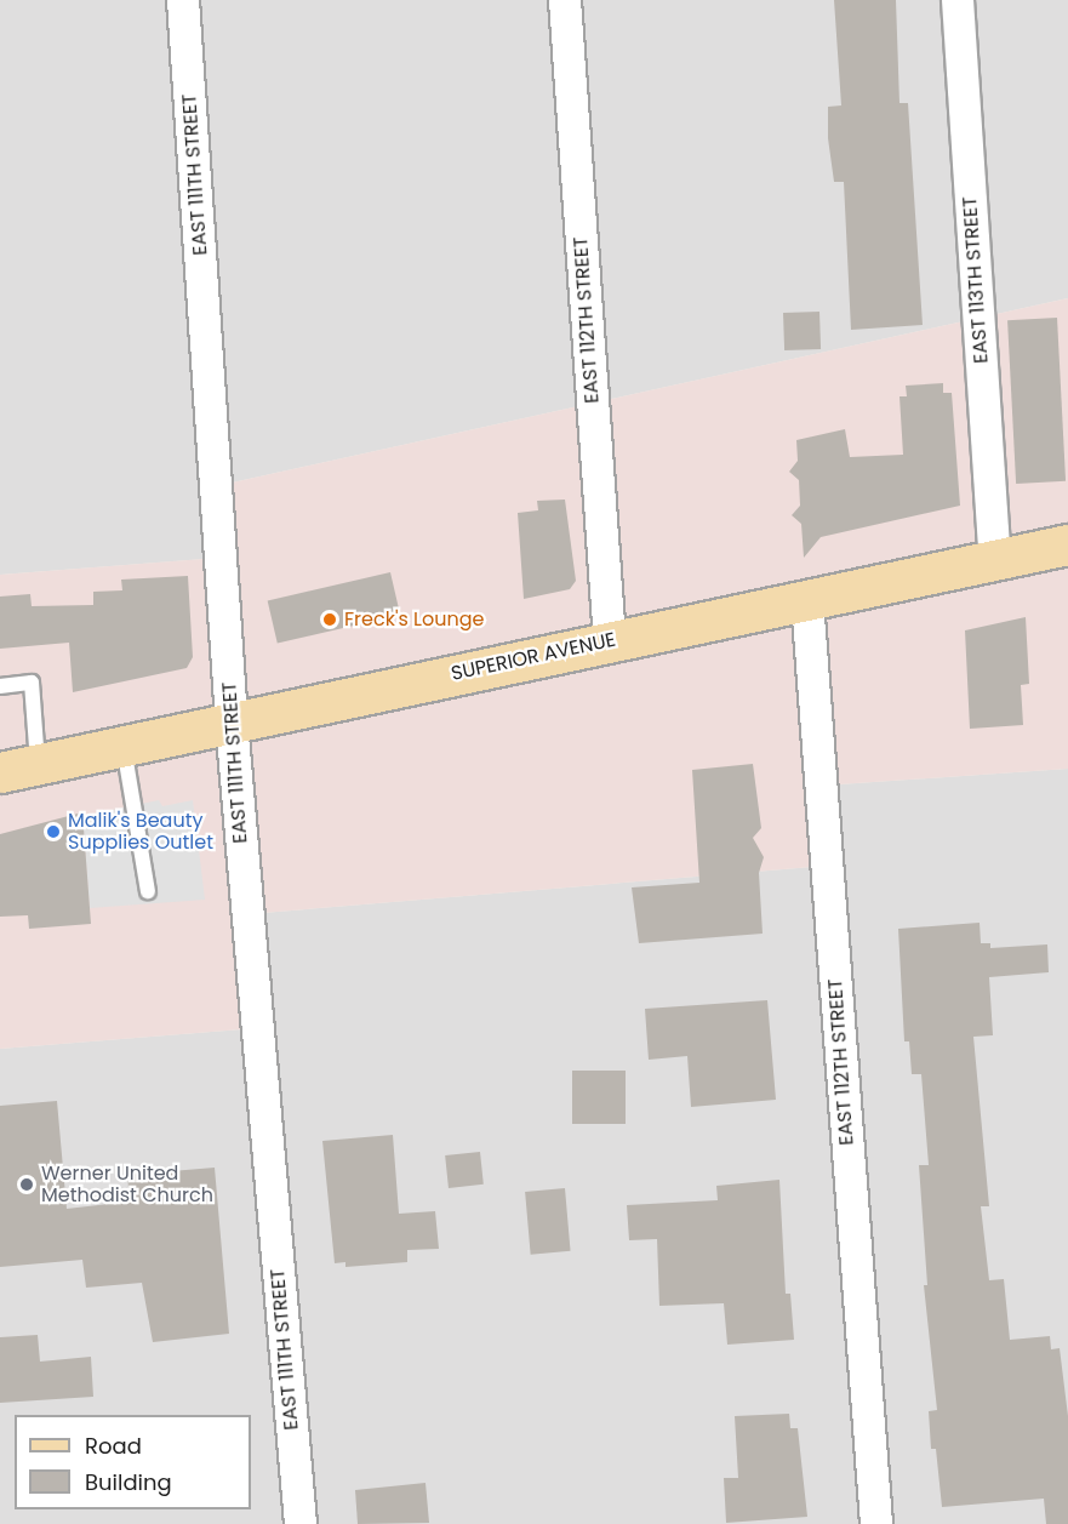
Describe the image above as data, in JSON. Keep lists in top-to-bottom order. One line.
{"streets":{"main road":["SUPERIOR AVENUE"],"street":["EAST 111TH STREET","EAST 113TH STREET","EAST 112TH STREET"]},"crossings":[["EAST 111TH STREET","SUPERIOR AVENUE"],["EAST 113TH STREET","SUPERIOR AVENUE"],["EAST 112TH STREET","SUPERIOR AVENUE"]],"places":["Freck's Lounge","Malik's Beauty Supplies Outlet","Werner United Methodist Church"],"legend":["Road","Building"]}
